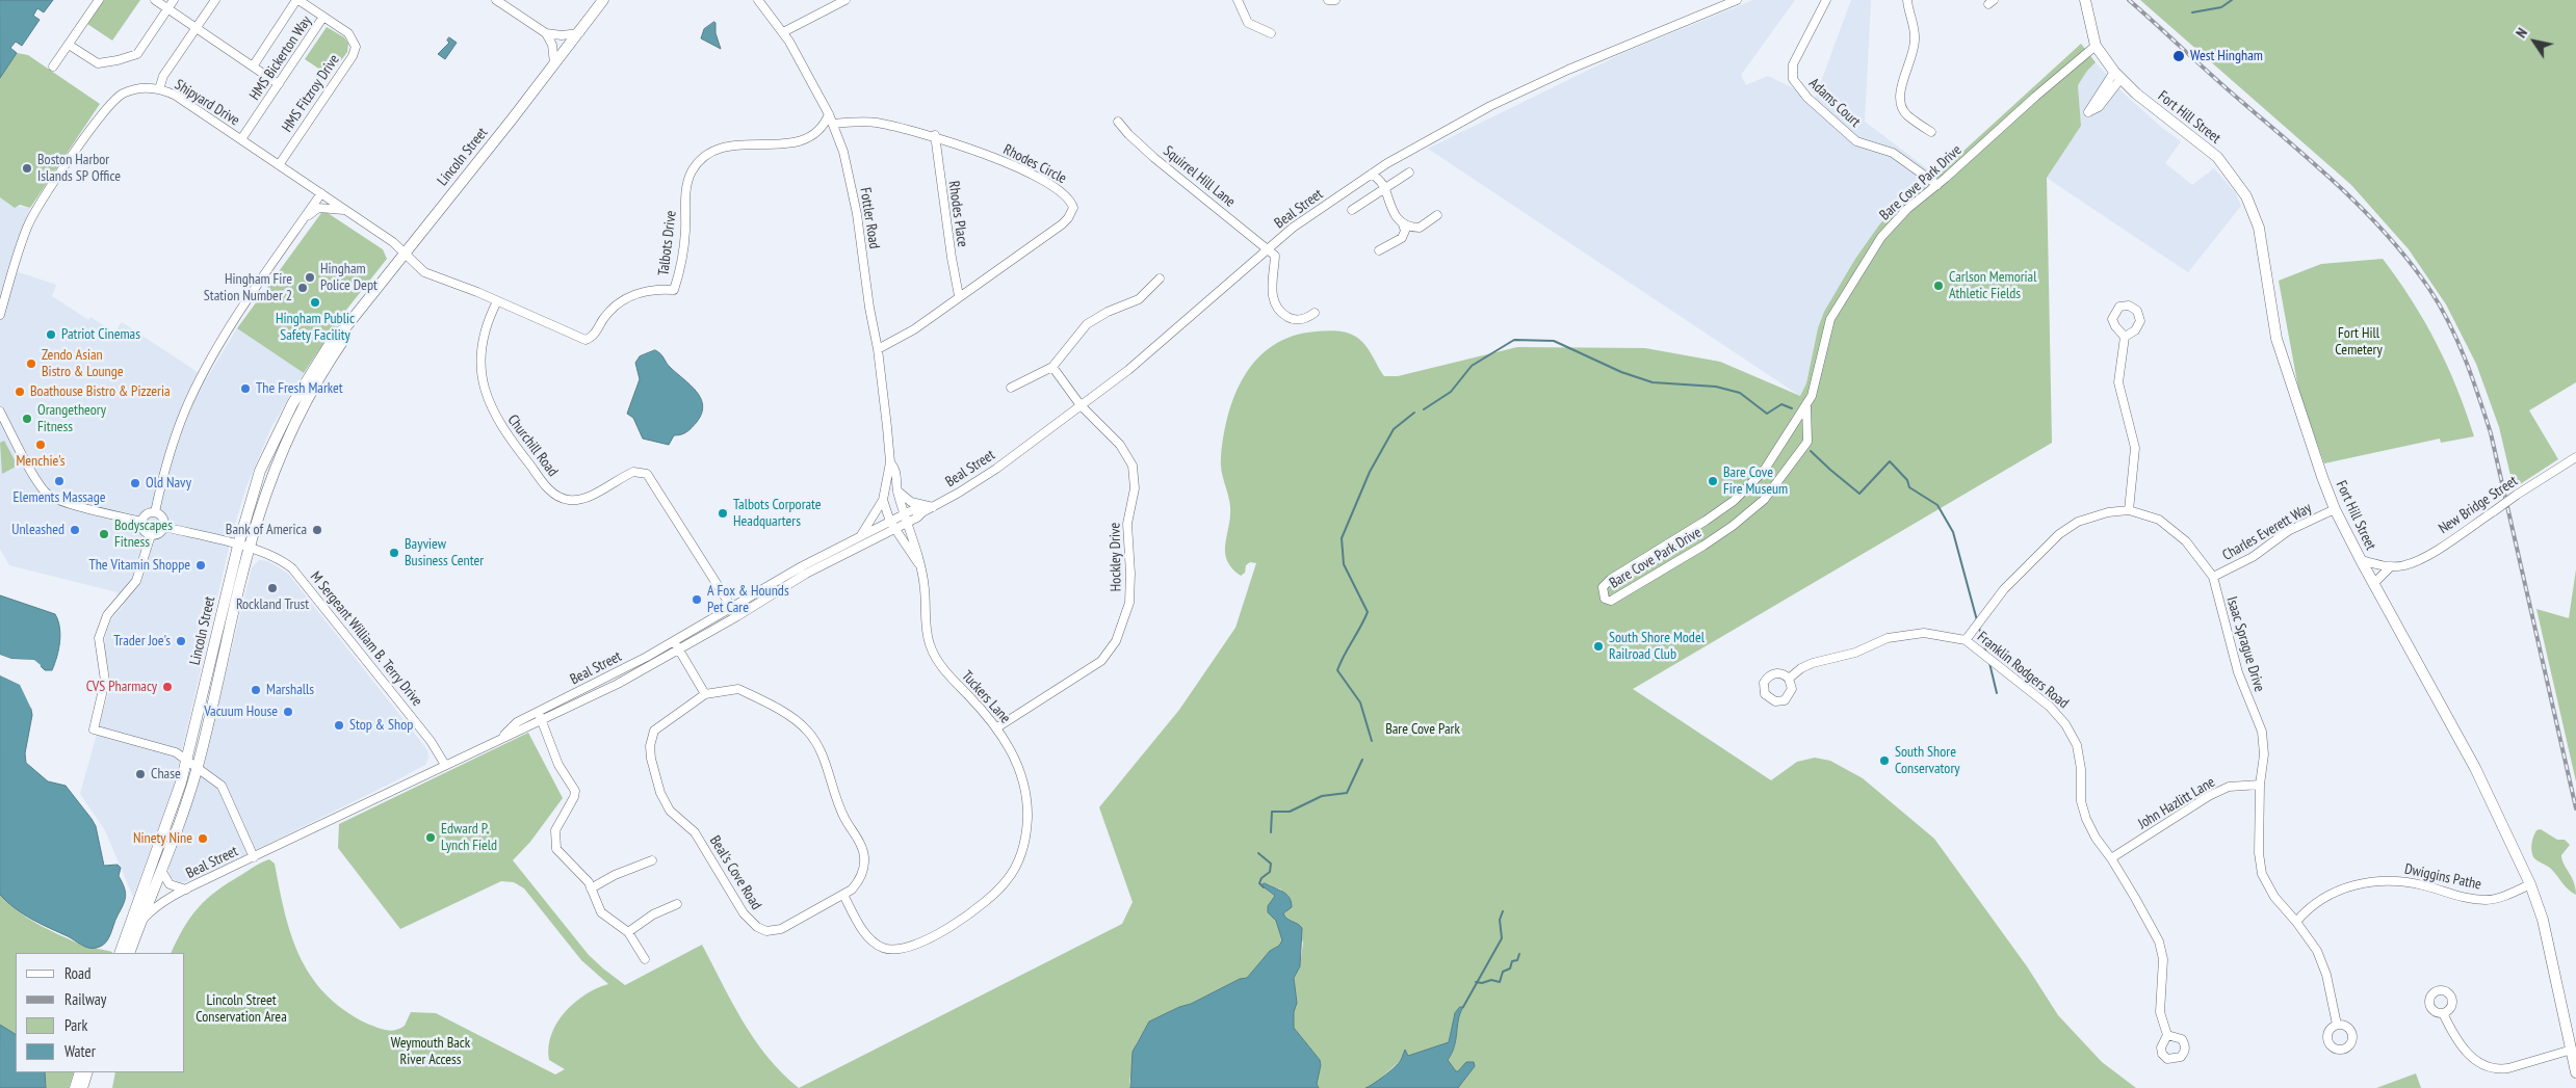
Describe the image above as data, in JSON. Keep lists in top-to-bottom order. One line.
{"streets":{"main road":["Fort Hill Street","Lincoln Street"],"street":["HMS Bickerton Way","HMS Fitzroy Drive","Shipyard Drive","Adams Court","Rhodes Circle","Squirrel Hill Lane","Bare Cove Park Drive","Beal Street","Rhodes Place","Fottler Road","Talbots Drive","Churchill Road","New Bridge Street","Charles Everett Way","Hockley Drive","M Sergeant William B. Terry Drive","Isaac Sprague Drive","Franklin Rodgers Road","Tuckers Lane","John Hazlitt Lane","Beal's Cove Road","Dwiggins Pathe"]},"crossings":[["HMS Bickerton Way","HMS Fitzroy Drive"],["HMS Bickerton Way","Shipyard Drive"],["HMS Fitzroy Drive","Shipyard Drive"],["Shipyard Drive","Lincoln Street"],["Shipyard Drive","Talbots Drive"],["Adams Court","Bare Cove Park Drive"],["Fort Hill Street","Bare Cove Park Drive"],["Fort Hill Street","New Bridge Street"],["Fort Hill Street","Charles Everett Way"],["Fort Hill Street","Dwiggins Pathe"],["Lincoln Street","Beal Street"],["Lincoln Street","Talbots Drive"],["Lincoln Street","M Sergeant William B. Terry Drive"],["Rhodes Circle","Rhodes Place"],["Rhodes Circle","Fottler Road"],["Squirrel Hill Lane","Beal Street"],["Beal Street","Fottler Road"],["Beal Street","Churchill Road"],["Beal Street","Hockley Drive"],["Beal Street","M Sergeant William B. Terry Drive"],["Beal Street","Tuckers Lane"],["Fottler Road","Talbots Drive"],["Fottler Road","Tuckers Lane"],["Talbots Drive","Churchill Road"],["Charles Everett Way","Isaac Sprague Drive"],["Hockley Drive","Tuckers Lane"],["Isaac Sprague Drive","Franklin Rodgers Road"],["Isaac Sprague Drive","John Hazlitt Lane"],["Isaac Sprague Drive","Dwiggins Pathe"],["Franklin Rodgers Road","John Hazlitt Lane"],["Tuckers Lane","Beal's Cove Road"]],"parks":["Fort Hill Cemetery","Bare Cove Park","Lincoln Street Conservation Area","Weymouth Back River Access"],"places":["West Hingham","Boston Harbor Islands SP Office","Hingham Police Dept","Carlson Memorial Athletic Fields","Hingham Fire Station Number 2","Hingham Public Safety Facility","Patriot Cinemas","Zendo Asian Bistro & Lounge","The Fresh Market","Boathouse Bistro & Pizzeria","Orangetheory Fitness","Menchie's","Elements Massage","Bare Cove Fire Museum","Old Navy","Talbots Corporate Headquarters","Unleashed","Bank of America","Bodyscapes Fitness","Bayview Business Center","The Vitamin Shoppe","Rockland Trust","A Fox & Hounds Pet Care","Trader Joe's","South Shore Model Railroad Club","CVS Pharmacy","Marshalls","Vacuum House","Stop & Shop","South Shore Conservatory","Chase","Edward P. Lynch Field","Ninety Nine"],"legend":["Road","Railway","Park","Water"],"north":"top left"}
